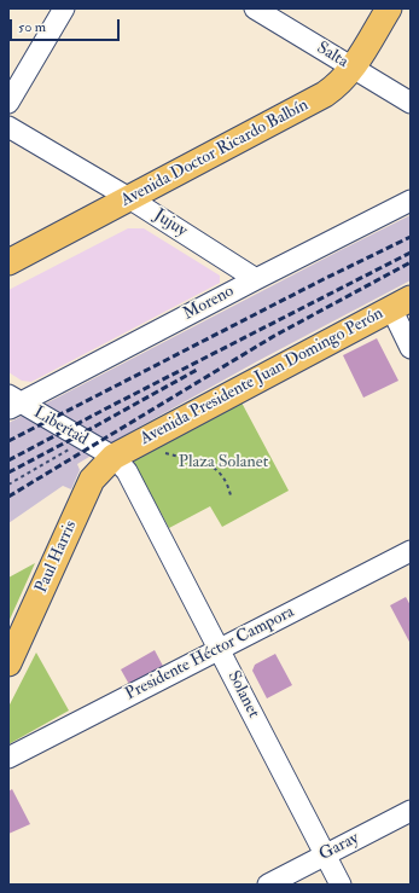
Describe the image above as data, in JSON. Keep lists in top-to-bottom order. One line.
{"streets":{"main road":["Avenida Doctor Ricardo Balbín","Avenida Presidente Juan Domingo Perón","Paul Harris"],"street":["Salta","Jujuy","Moreno","Libertad","Presidente Héctor Campora","Solanet","Garay"]},"crossings":[["Salta","Avenida Doctor Ricardo Balbín"],["Avenida Doctor Ricardo Balbín","Jujuy"],["Jujuy","Moreno"],["Moreno","Libertad"],["Avenida Presidente Juan Domingo Perón","Libertad"],["Avenida Presidente Juan Domingo Perón","Paul Harris"],["Avenida Presidente Juan Domingo Perón","Solanet"],["Libertad","Paul Harris"],["Libertad","Solanet"],["Paul Harris","Solanet"],["Presidente Héctor Campora","Solanet"],["Solanet","Garay"]],"parks":["Plaza Solanet"],"scale_bar":"50 m"}
